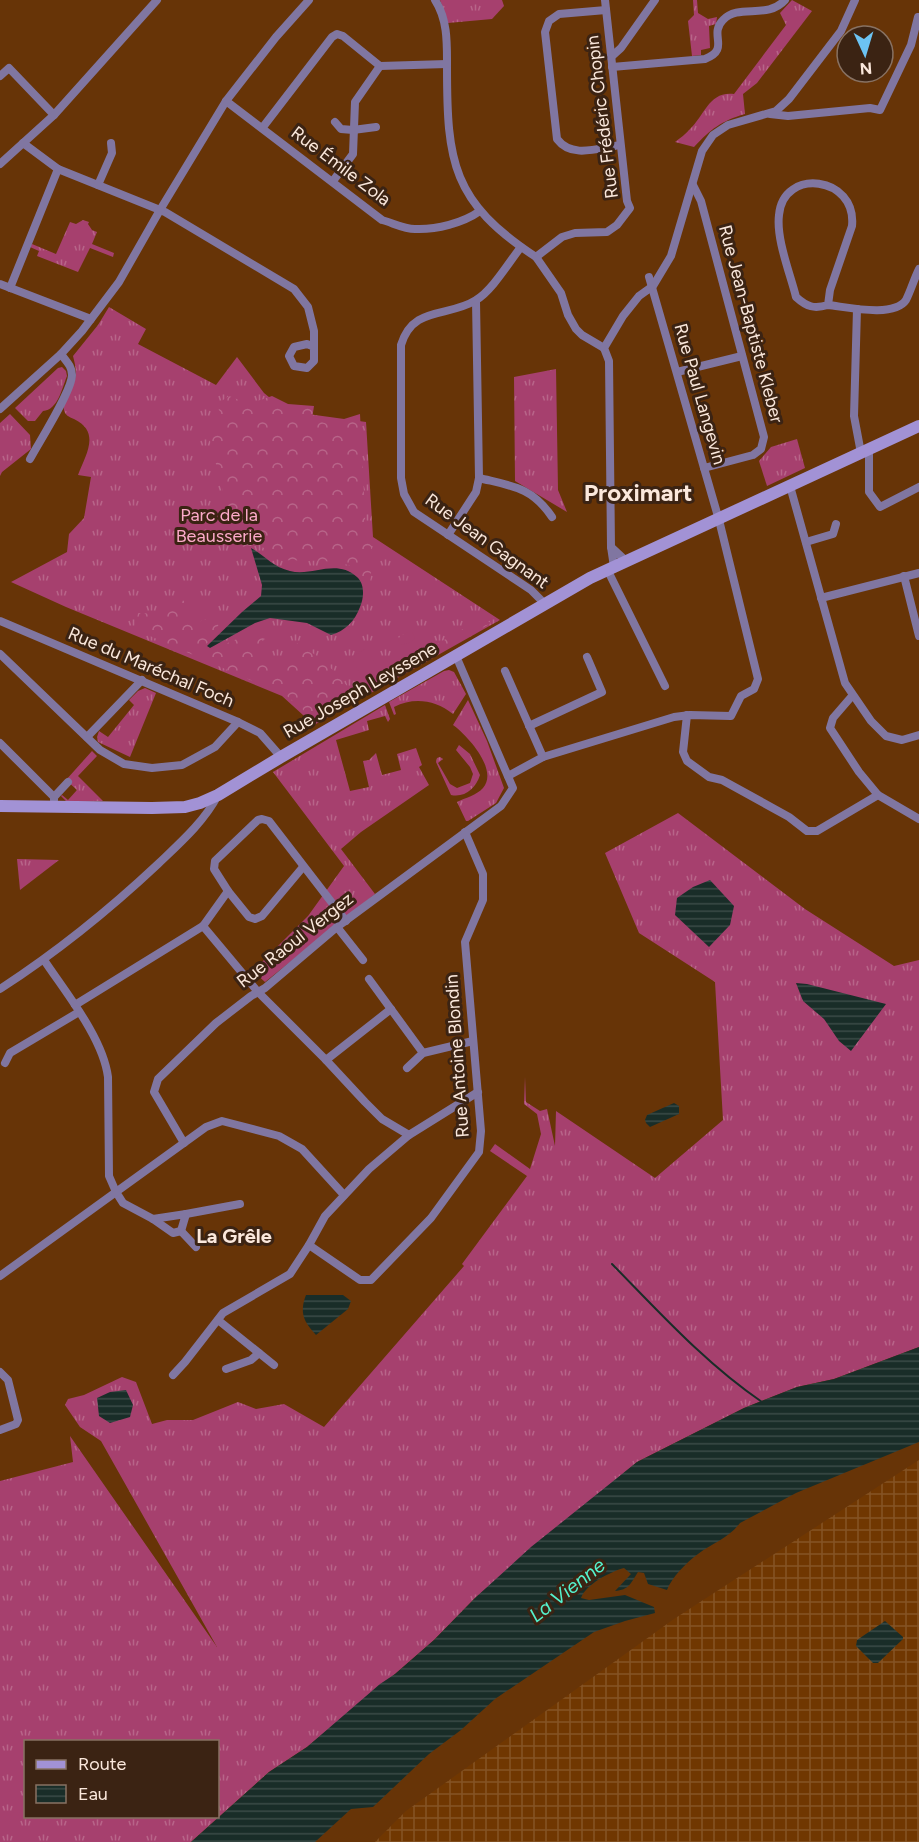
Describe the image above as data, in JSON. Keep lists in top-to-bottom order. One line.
{"streets":{"street":["Rue Frédéric Chopin","Rue Émile Zola","Rue Jean-Baptiste Kleber","Rue Paul Langevin","Rue Jean Gagnant","Rue du Maréchal Foch","Rue Joseph Leyssene","Rue Raoul Vergez","Rue Antoine Blondin"]},"crossings":[["Rue Jean-Baptiste Kleber","Rue Paul Langevin"],["Rue Paul Langevin","Rue Joseph Leyssene"],["Rue Jean Gagnant","Rue Joseph Leyssene"],["Rue du Maréchal Foch","Rue Joseph Leyssene"],["Rue Raoul Vergez","Rue Antoine Blondin"]],"districts":["Proximart","La Grêle"],"water":["La Vienne"],"parks":["Parc de la Beausserie"],"legend":["Route","Eau"],"north":"bottom"}
